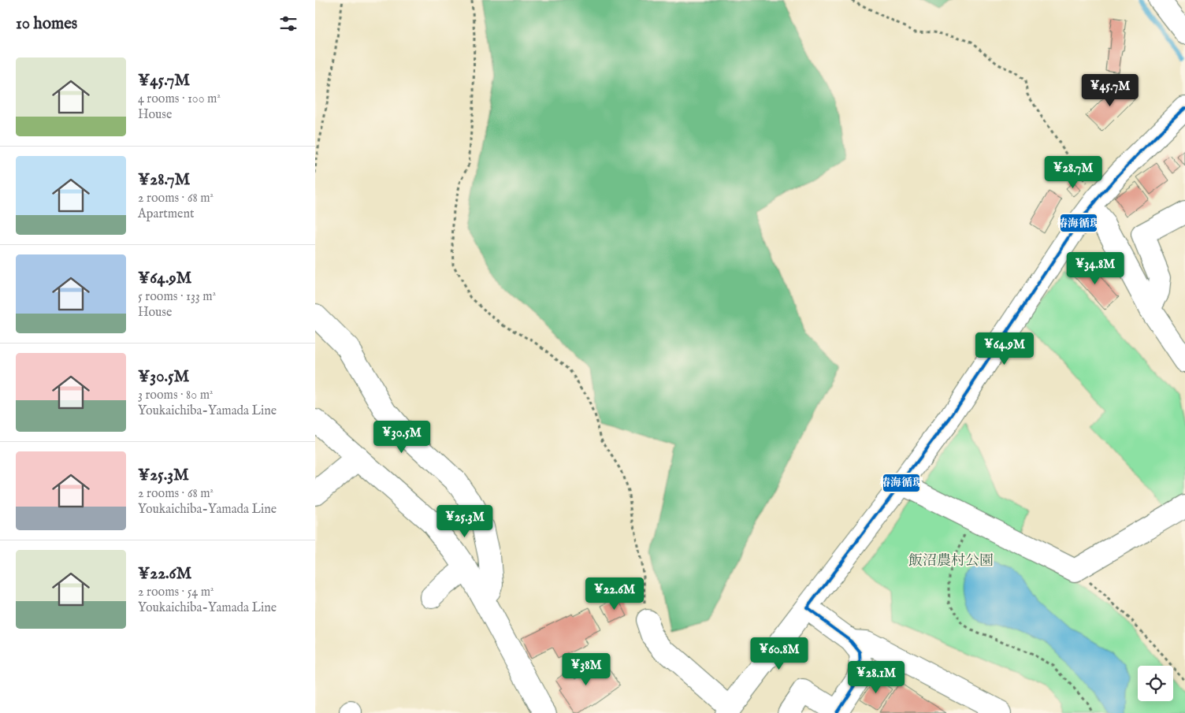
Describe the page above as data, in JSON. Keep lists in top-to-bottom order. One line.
{"parks":["飯沼農村公園"],"lines":["transit line 椿海循環"],"page":{"heading":"10 homes","list":[{"name":"¥45.7M","note":"4 rooms · 100 m² · House"},{"name":"¥28.7M","note":"2 rooms · 68 m² · Apartment"},{"name":"¥64.9M","note":"5 rooms · 133 m² · House"},{"name":"¥30.5M","note":"3 rooms · 80 m² · Youkaichiba-Yamada Line"},{"name":"¥25.3M","note":"2 rooms · 68 m² · Youkaichiba-Yamada Line"},{"name":"¥22.6M","note":"2 rooms · 54 m² · Youkaichiba-Yamada Line"}],"price":["¥45.7M","¥28.7M","¥34.8M","¥64.9M","¥30.5M","¥25.3M","¥22.6M","¥60.8M","¥38M","¥28.1M"]}}
